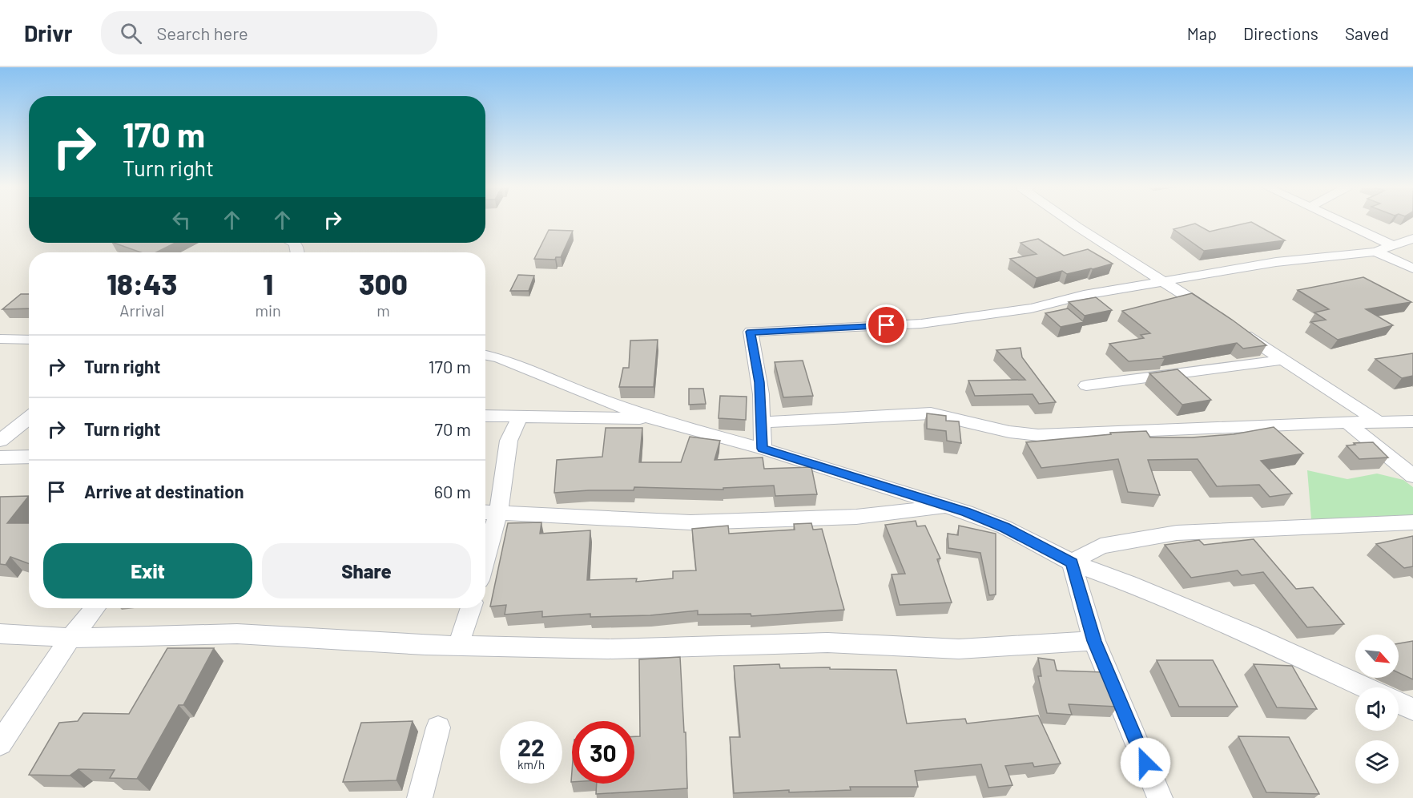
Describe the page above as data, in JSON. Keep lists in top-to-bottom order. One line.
{"north":"bottom right","page":{"header":"Drivr","search":"Search here","nav":["Map","Directions","Saved"],"turn":["170 m","Turn right"],"eta":["18:43","Arrival","1","min","300","m"],"list":[{"name":"Turn right","value":"170 m"},{"name":"Turn right","value":"70 m"},{"name":"Arrive at destination","value":"60 m"}],"buttons":["Exit","Share"],"speed":"22 km/h","limit":"30"}}
